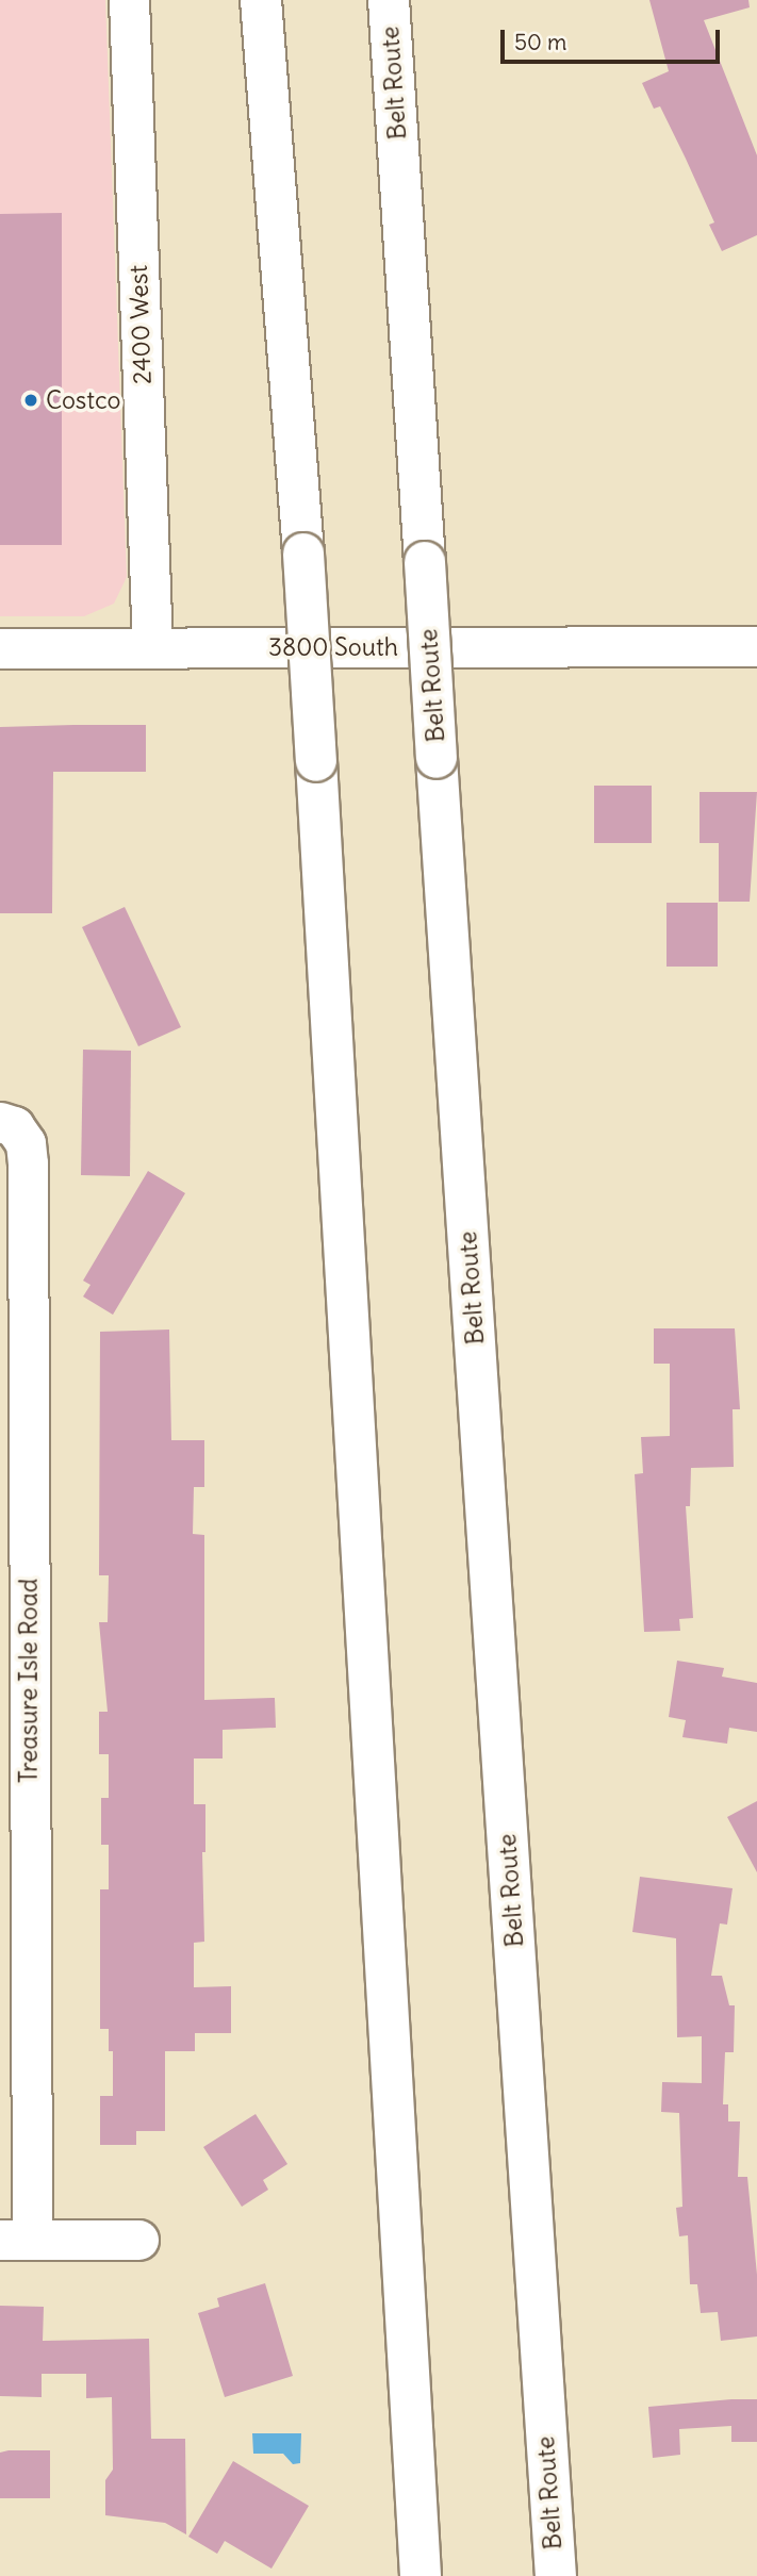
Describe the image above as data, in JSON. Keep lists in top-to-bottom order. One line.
{"streets":{"highway":["Belt Route"],"street":["2400 West","3800 South","Treasure Isle Road"]},"crossings":[["2400 West","3800 South"]],"places":["Costco"],"scale_bar":"50 m"}
